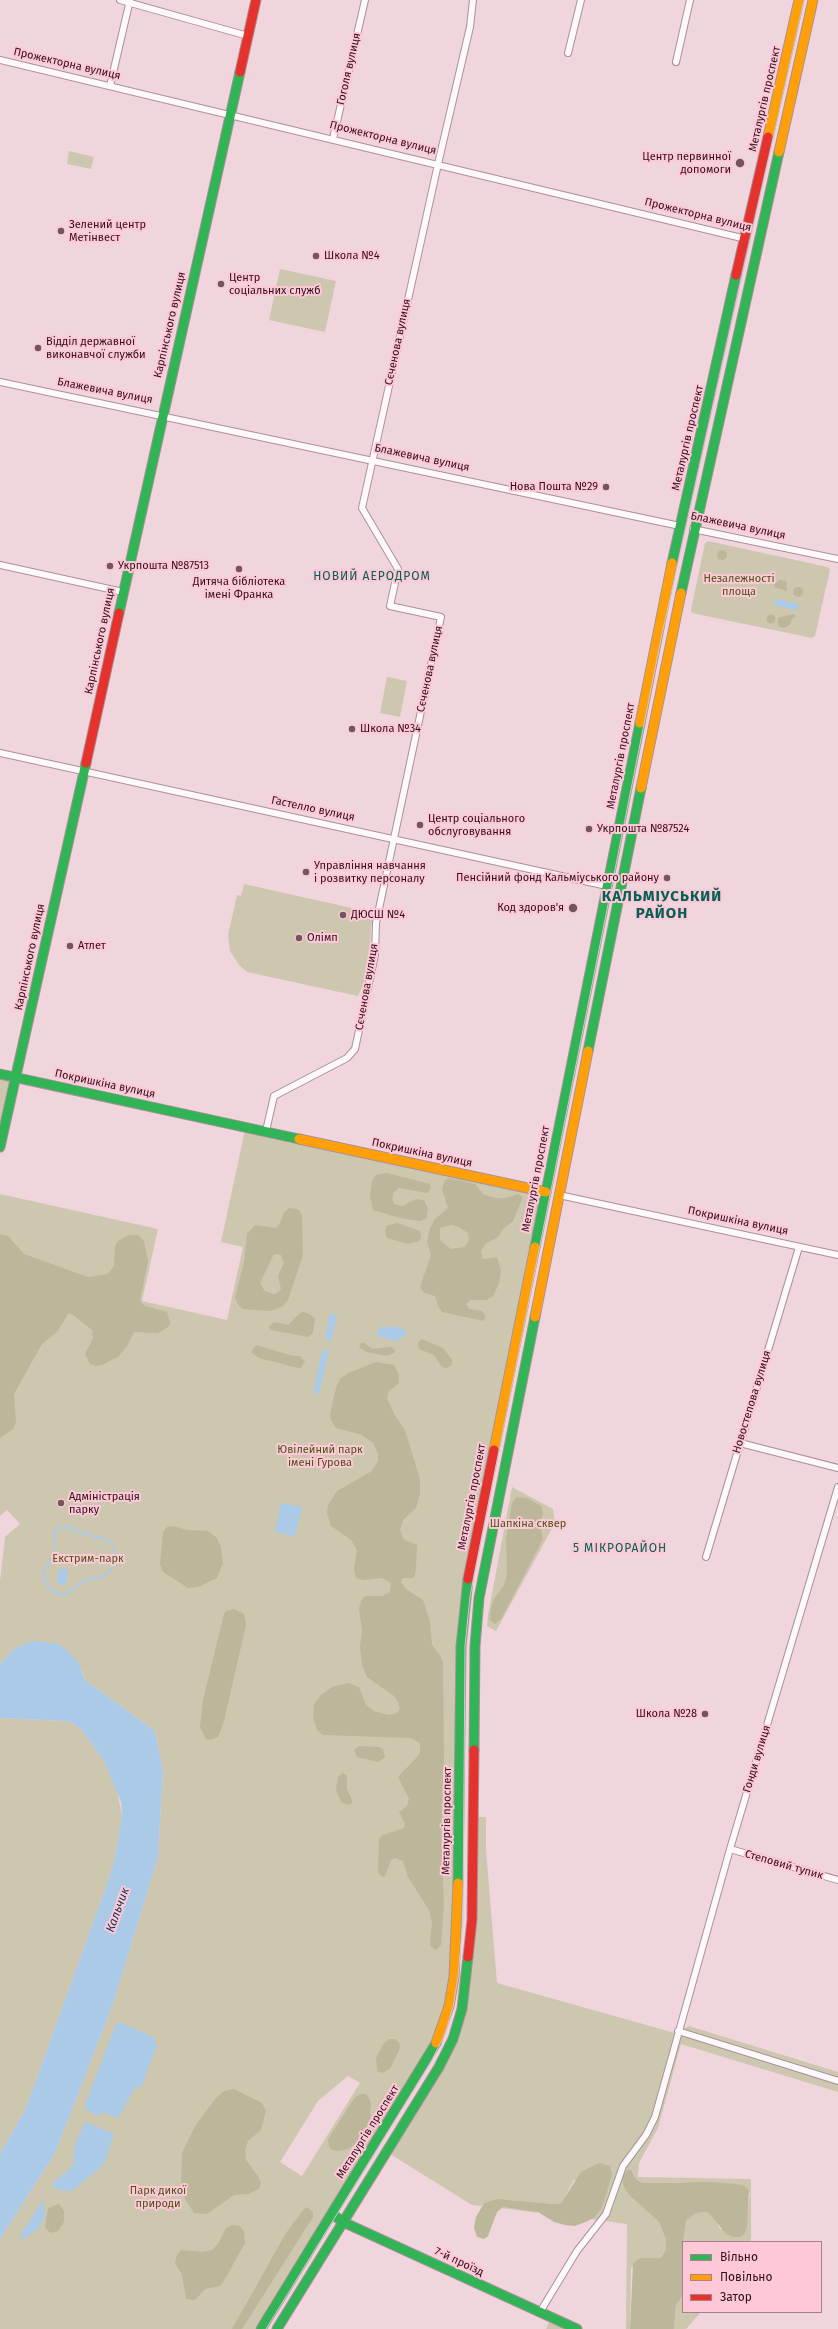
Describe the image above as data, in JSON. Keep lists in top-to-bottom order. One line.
{"streets":{"main road":["Прожекторна вулиця","Металургів проспект","Карпінського вулиця","Блажевича вулиця","Гастелло вулиця","Покришкіна вулиця","7-й проїзд"],"street":["Гоголя вулиця","Сєченова вулиця","Новостепова вулиця","Гонди вулиця","Степовий тупик"]},"crossings":[["Прожекторна вулиця","Гоголя вулиця"],["Прожекторна вулиця","Металургів проспект"],["Прожекторна вулиця","Карпінського вулиця"],["Прожекторна вулиця","Сєченова вулиця"],["Металургів проспект","Блажевича вулиця"],["Металургів проспект","Гастелло вулиця"],["Металургів проспект","Покришкіна вулиця"],["Металургів проспект","7-й проїзд"],["Карпінського вулиця","Блажевича вулиця"],["Карпінського вулиця","Гастелло вулиця"],["Карпінського вулиця","Покришкіна вулиця"],["Сєченова вулиця","Блажевича вулиця"],["Сєченова вулиця","Гастелло вулиця"],["Сєченова вулиця","Покришкіна вулиця"],["Покришкіна вулиця","Новостепова вулиця"],["Гонди вулиця","Степовий тупик"],["Гонди вулиця","7-й проїзд"]],"districts":["НОВИЙ АЕРОДРОМ","КАЛЬМІУСЬКИЙ РАЙОН","5 МІКРОРАЙОН"],"water":["Кальчик"],"parks":["Незалежності площа","Ювілейний парк імені Гурова","Шапкіна сквер","Екстрим-парк","Парк дикої природи"],"places":["Центр первинної допомоги","Зелений центр Метінвест","Школа №4","Центр соціальних служб","Відділ державної виконавчої служби","Нова Пошта №29","Укрпошта №87513","Дитяча бібліотека імені Франка","Школа №34","Центр соціального обслуговування","Укрпошта №87524","Управління навчання і розвитку персоналу","Пенсійний фонд Кальміуського району","Код здоров'я","ДЮСШ №4","Олімп","Атлет","Адміністрація парку","Школа №28"],"legend":["Вільно","Повільно","Затор"]}
